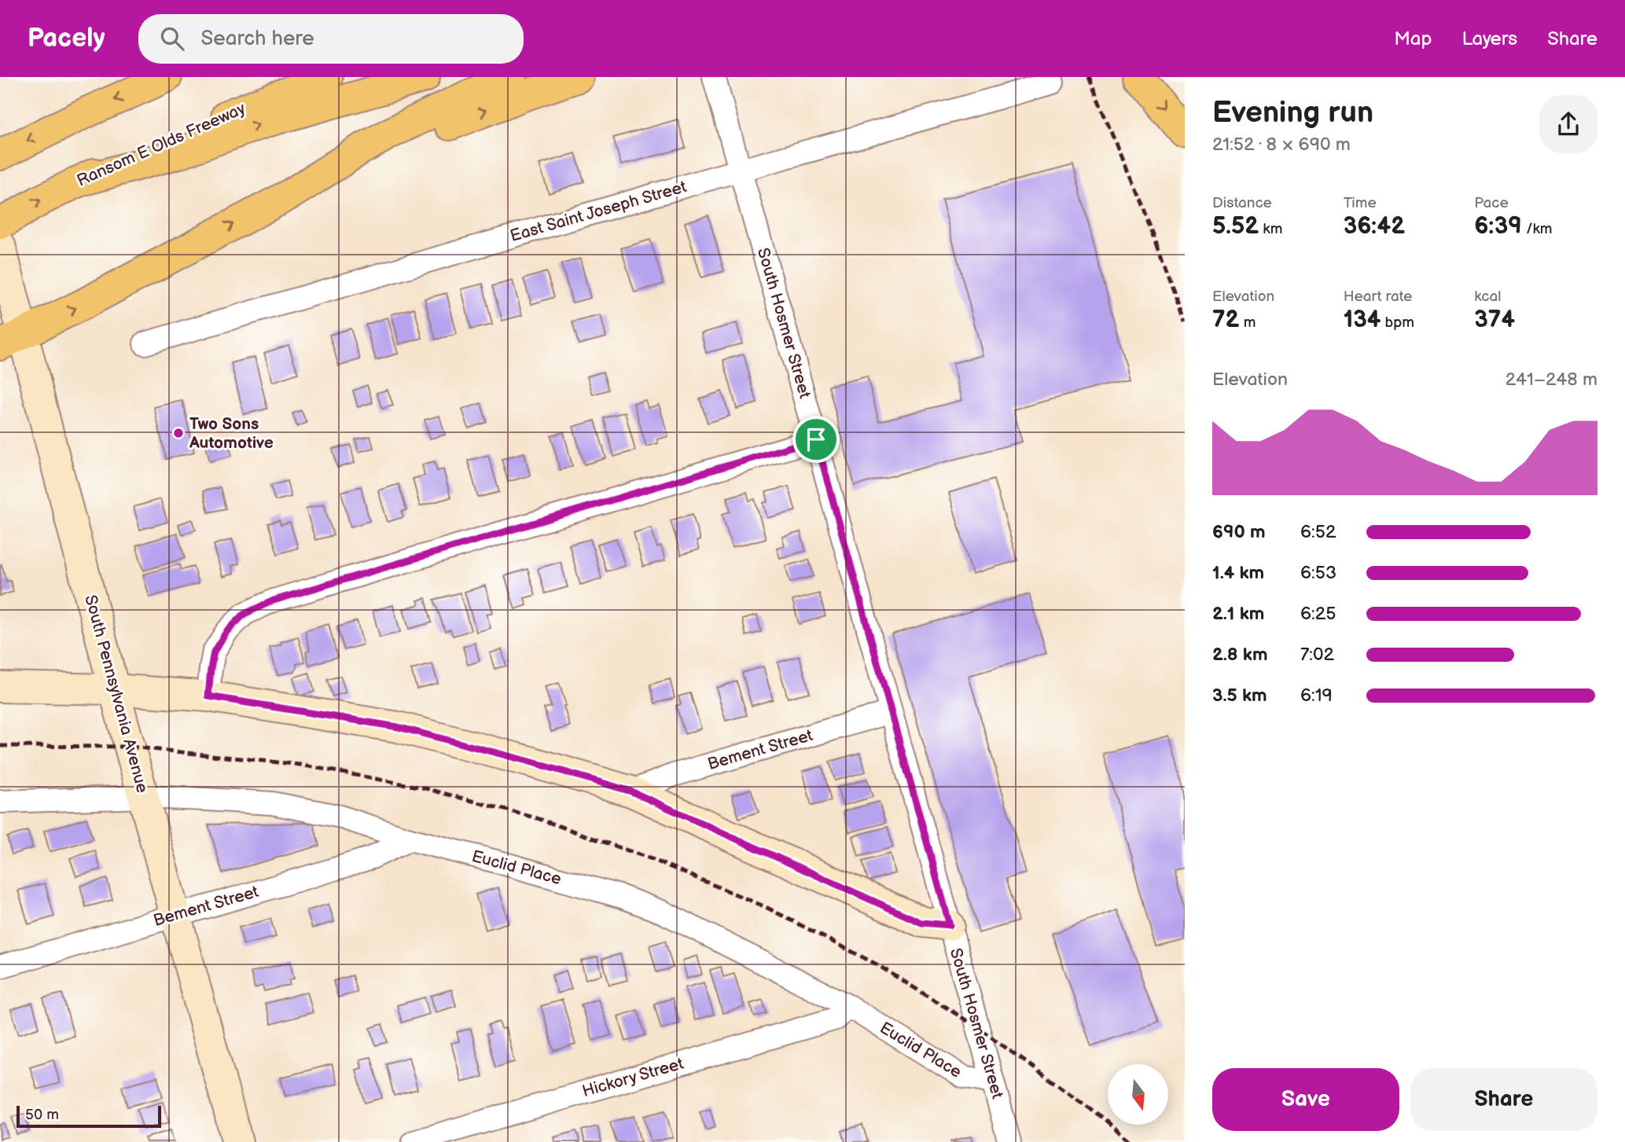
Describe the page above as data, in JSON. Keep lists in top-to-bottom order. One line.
{"streets":{"highway":["Ransom E Olds Freeway"],"street":["East Saint Joseph Street","South Hosmer Street","South Pennsylvania Avenue","Bement Street","Euclid Place","Hickory Street"]},"crossings":[["East Saint Joseph Street","South Hosmer Street"],["South Hosmer Street","Bement Street"],["South Hosmer Street","Euclid Place"],["South Pennsylvania Avenue","Bement Street"],["South Pennsylvania Avenue","Euclid Place"],["Bement Street","Euclid Place"],["Euclid Place","Hickory Street"]],"places":["Two Sons Automotive"],"scale_bar":"50 m","north":"bottom","page":{"header":"Pacely","search":"Search here","nav":["Map","Layers","Share"],"heading":["Evening run","21:52 · 8 × 690 m"],"stats":[["Distance","5.52 km"],["Time","36:42"],["Pace","6:39 /km"],["Elevation","72 m"],["Heart rate","134 bpm"],["kcal","374"]],"chart":["Elevation","241–248 m"],"list":[{"name":"690 m","note":"6:52"},{"name":"1.4 km","note":"6:53"},{"name":"2.1 km","note":"6:25"},{"name":"2.8 km","note":"7:02"},{"name":"3.5 km","note":"6:19"}],"buttons":["Save","Share"],"scale":"50 m"}}
